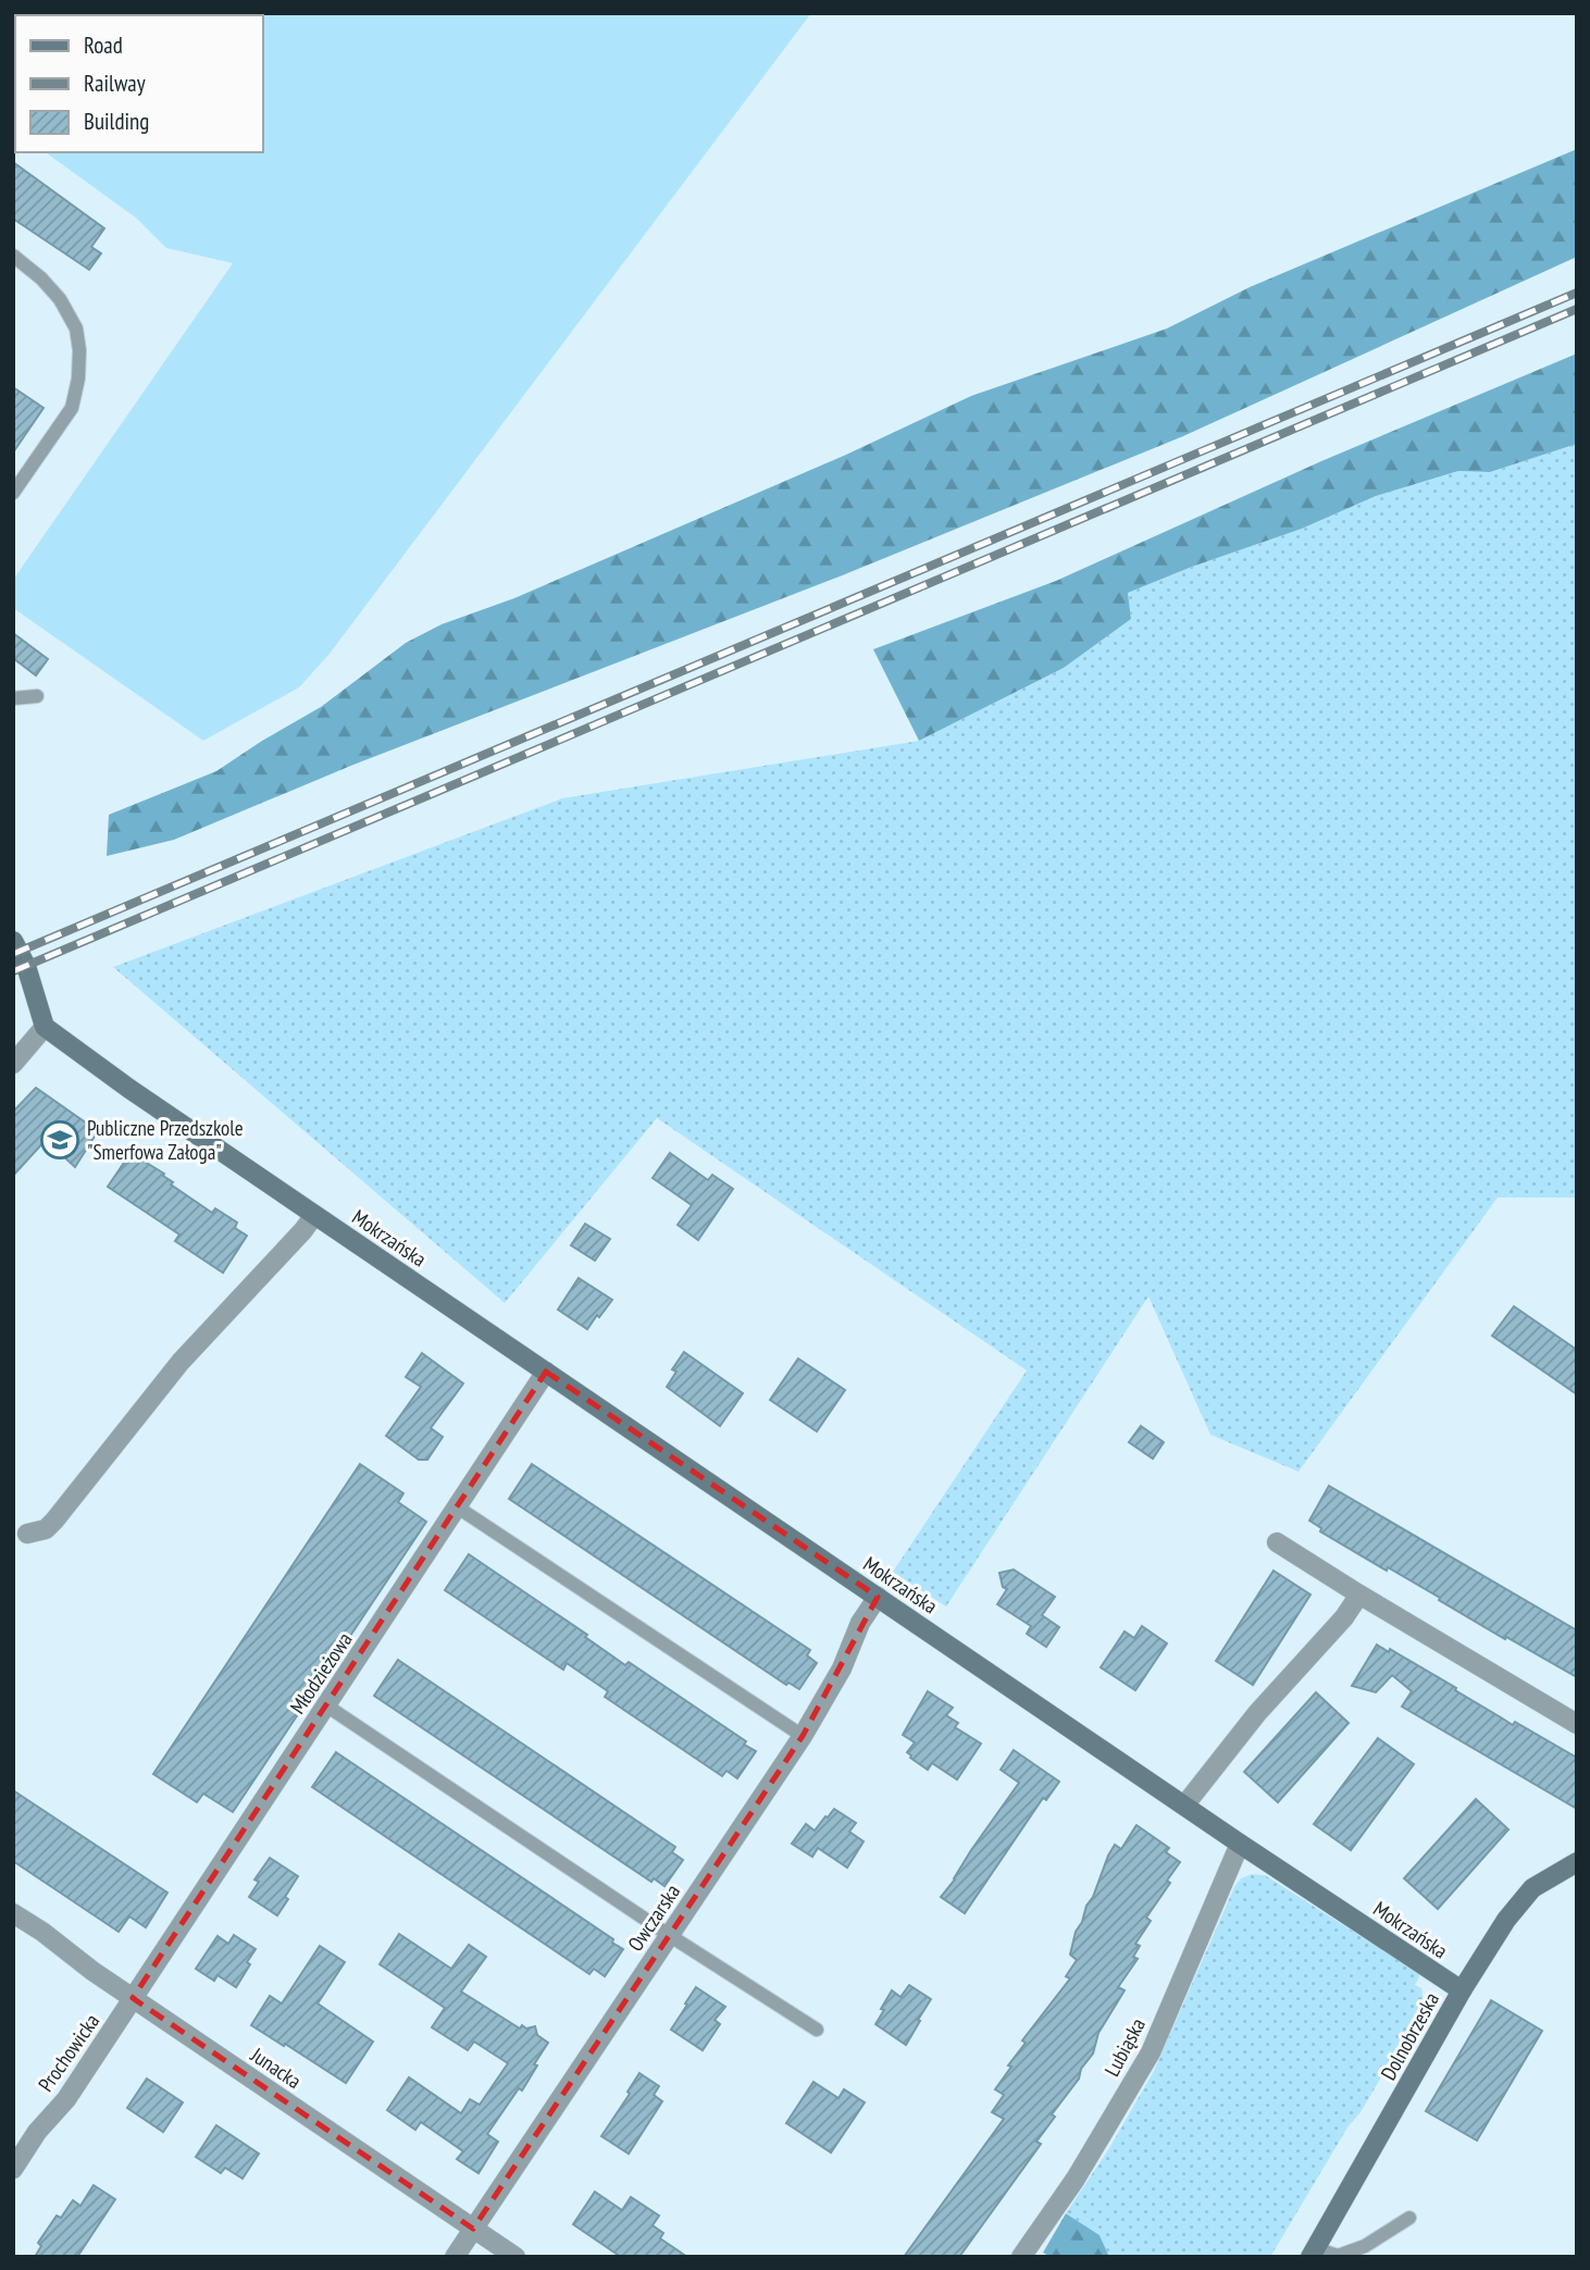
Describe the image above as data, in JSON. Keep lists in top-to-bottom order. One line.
{"streets":{"street":["Mokrzańska","Młodzieżowa","Owczarska","Dolnobrzeska","Lubiąska","Prochowicka","Junacka"]},"crossings":[["Mokrzańska","Młodzieżowa"],["Mokrzańska","Owczarska"],["Mokrzańska","Dolnobrzeska"],["Mokrzańska","Lubiąska"],["Młodzieżowa","Prochowicka"],["Młodzieżowa","Junacka"],["Owczarska","Junacka"],["Prochowicka","Junacka"]],"places":{"school or university":["Publiczne Przedszkole \"Smerfowa Załoga\""]},"legend":["Road","Railway","Building"]}
